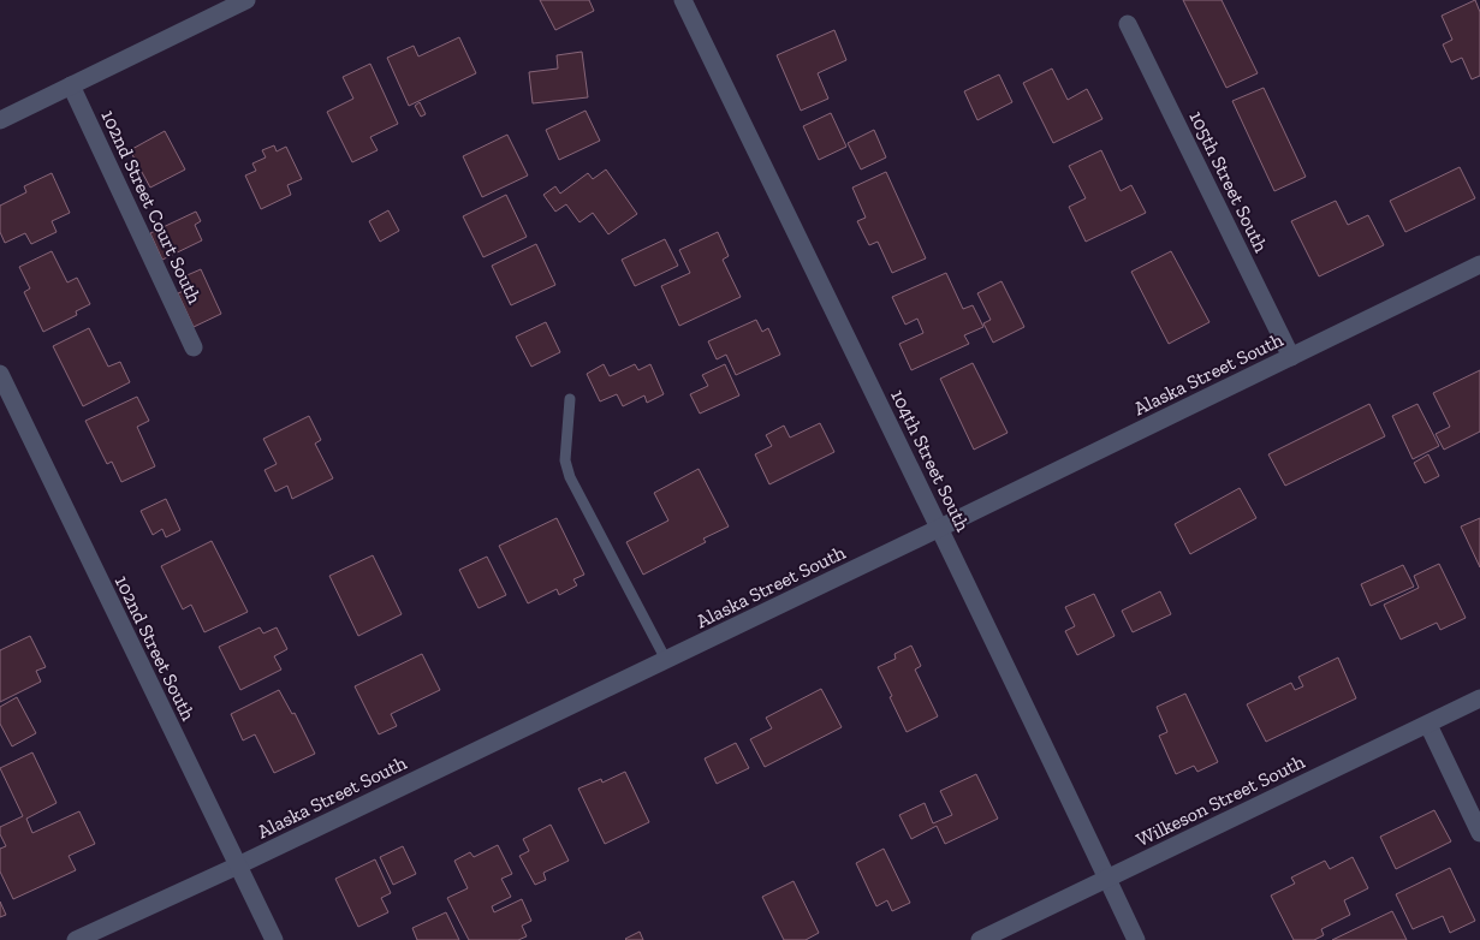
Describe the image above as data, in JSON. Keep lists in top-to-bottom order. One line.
{"streets":{"street":["105th Street South","102nd Street Court South","Alaska Street South","104th Street South","102nd Street South","Wilkeson Street South"]},"crossings":[["105th Street South","Alaska Street South"],["Alaska Street South","104th Street South"],["Alaska Street South","102nd Street South"],["104th Street South","Wilkeson Street South"]]}
